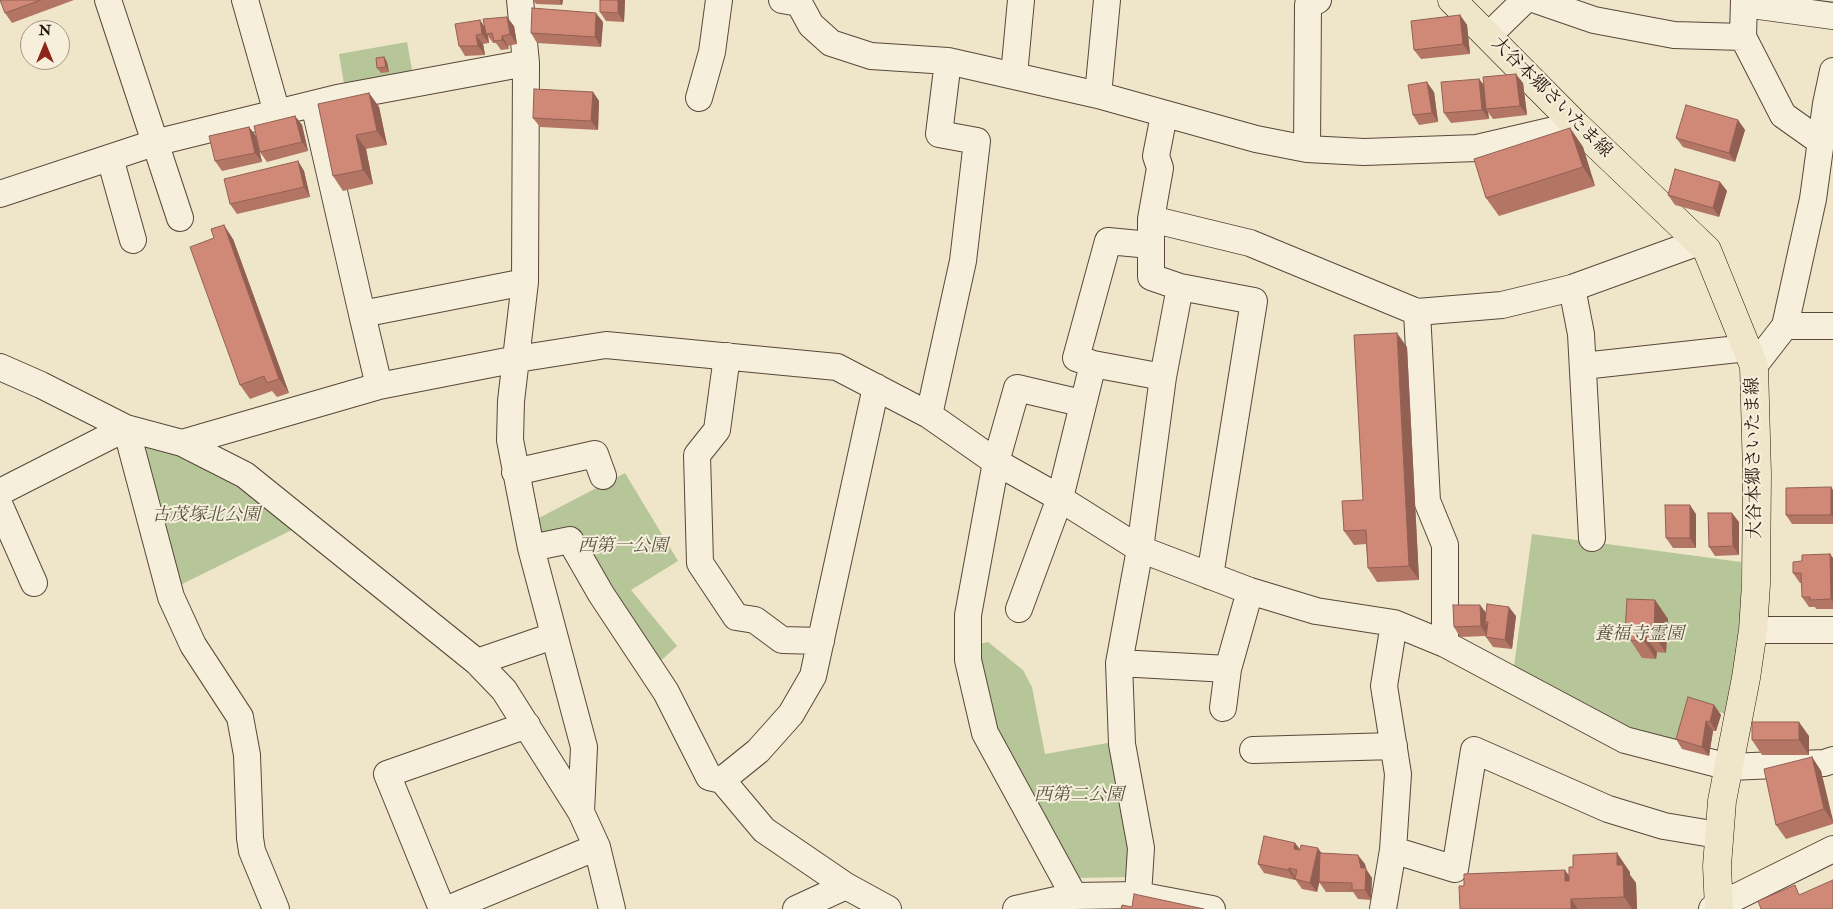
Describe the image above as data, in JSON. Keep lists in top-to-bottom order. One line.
{"streets":{"main road":["大谷本郷さいたま線"]},"parks":["古茂塚北公園","西第一公園","養福寺霊園","西第二公園"],"north":"top"}
